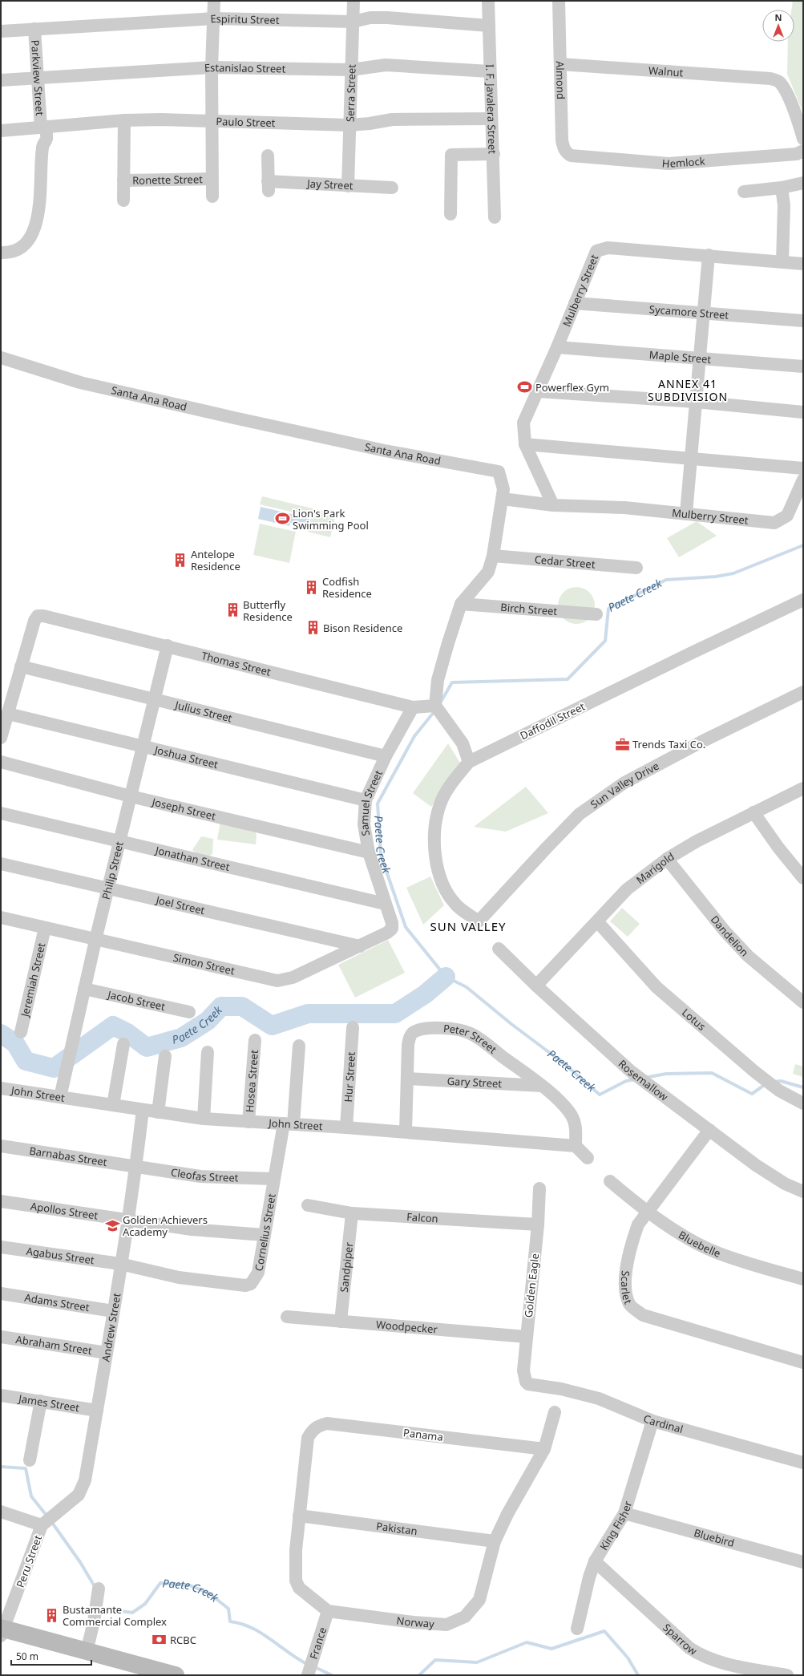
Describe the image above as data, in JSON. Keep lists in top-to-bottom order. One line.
{"streets":{"street":["Espiritu Street","Estanislao Street","Walnut","Parkview Street","Almond","Serra Street","I. F. Javalera Street","Paulo Street","Hemlock","Ronette Street","Jay Street","Mulberry Street","Sycamore Street","Maple Street","Santa Ana Road","Cedar Street","Birch Street","Thomas Street","Julius Street","Daffodil Street","Joshua Street","Sun Valley Drive","Samuel Street","Joseph Street","Jonathan Street","Marigold","Philip Street","Joel Street","Dandelion","Simon Street","Jeremiah Street","Jacob Street","Lotus","Peter Street","Hur Street","Rosemallow","Hosea Street","Gary Street","John Street","Barnabas Street","Cleofas Street","Apollos Street","Falcon","Cornelius Street","Bluebelle","Agabus Street","Sandpiper","Golden Eagle","Scarlet","Adams Street","Woodpecker","Andrew Street","Abraham Street","James Street","Cardinal","Panama","King Fisher","Pakistan","Bluebird","Peru Street","Norway","Sparrow","France"]},"crossings":[["Espiritu Street","Parkview Street"],["Espiritu Street","Serra Street"],["Espiritu Street","I. F. Javalera Street"],["Estanislao Street","Parkview Street"],["Estanislao Street","Serra Street"],["Estanislao Street","I. F. Javalera Street"],["Walnut","Almond"],["Parkview Street","Paulo Street"],["Almond","Hemlock"],["Serra Street","Paulo Street"],["Serra Street","Jay Street"],["I. F. Javalera Street","Paulo Street"],["Mulberry Street","Sycamore Street"],["Mulberry Street","Maple Street"],["Mulberry Street","Santa Ana Road"],["Santa Ana Road","Cedar Street"],["Santa Ana Road","Birch Street"],["Santa Ana Road","Thomas Street"],["Thomas Street","Julius Street"],["Thomas Street","Samuel Street"],["Thomas Street","Philip Street"],["Julius Street","Samuel Street"],["Julius Street","Philip Street"],["Daffodil Street","Sun Valley Drive"],["Joshua Street","Samuel Street"],["Joshua Street","Philip Street"],["Samuel Street","Joseph Street"],["Samuel Street","Jonathan Street"],["Samuel Street","Simon Street"],["Joseph Street","Philip Street"],["Jonathan Street","Philip Street"],["Marigold","Dandelion"],["Marigold","Lotus"],["Marigold","Rosemallow"],["Philip Street","Joel Street"],["Philip Street","Simon Street"],["Philip Street","Jacob Street"],["Philip Street","John Street"],["Joel Street","Simon Street"],["Simon Street","Jeremiah Street"],["Peter Street","Gary Street"],["Peter Street","John Street"],["Hur Street","John Street"],["Rosemallow","Scarlet"],["Hosea Street","John Street"],["John Street","Cornelius Street"],["John Street","Andrew Street"],["Barnabas Street","Cleofas Street"],["Barnabas Street","Andrew Street"],["Cleofas Street","Cornelius Street"],["Cleofas Street","Andrew Street"],["Apollos Street","Cornelius Street"],["Apollos Street","Andrew Street"],["Falcon","Sandpiper"],["Falcon","Golden Eagle"],["Cornelius Street","Agabus Street"],["Cornelius Street","Andrew Street"],["Bluebelle","Scarlet"],["Agabus Street","Andrew Street"],["Sandpiper","Woodpecker"],["Golden Eagle","Woodpecker"],["Golden Eagle","Cardinal"],["Adams Street","Andrew Street"],["Andrew Street","Abraham Street"],["Andrew Street","James Street"],["Andrew Street","Peru Street"],["Cardinal","King Fisher"],["Panama","Pakistan"],["Panama","Norway"],["King Fisher","Bluebird"],["King Fisher","Sparrow"],["Pakistan","Norway"],["Norway","France"]],"districts":["ANNEX 41 SUBDIVISION","SUN VALLEY"],"water":["Paete Creek"],"places":{"sports":["Powerflex Gym","Lion's Park Swimming Pool"],"building":["Antelope Residence","Codfish Residence","Butterfly Residence","Bison Residence","Bustamante Commercial Complex"],"office":["Trends Taxi Co."],"school or university":["Golden Achievers Academy"],"bank":["RCBC"]},"scale_bar":"50 m","north":"top"}
